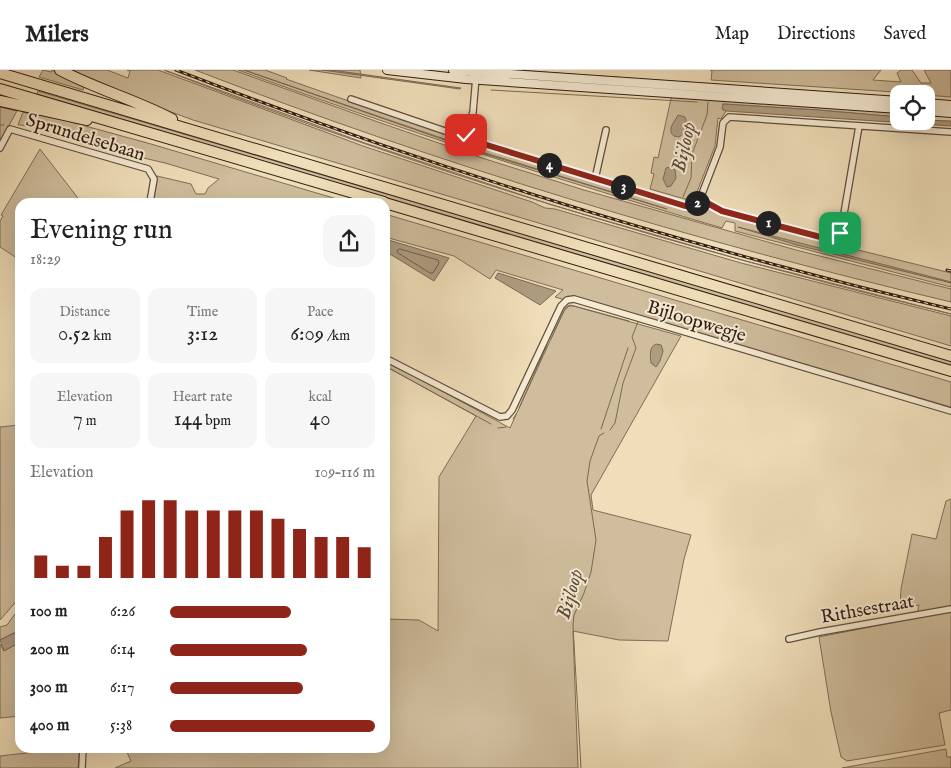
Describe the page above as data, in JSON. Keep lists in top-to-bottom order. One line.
{"streets":{"street":["Sprundelsebaan","Bijloopwegje","Rithsestraat"]},"water":["Bijloop"],"page":{"header":"Milers","nav":["Map","Directions","Saved"],"pins":["4","3","2","1"],"heading":["Evening run","18:29"],"stats":[["Distance","0.52 km"],["Time","3:12"],["Pace","6:09 /km"],["Elevation","7 m"],["Heart rate","144 bpm"],["kcal","40"]],"chart":["Elevation","109–116 m"],"list":[{"name":"100 m","note":"6:26"},{"name":"200 m","note":"6:14"},{"name":"300 m","note":"6:17"},{"name":"400 m","note":"5:38"}]}}
